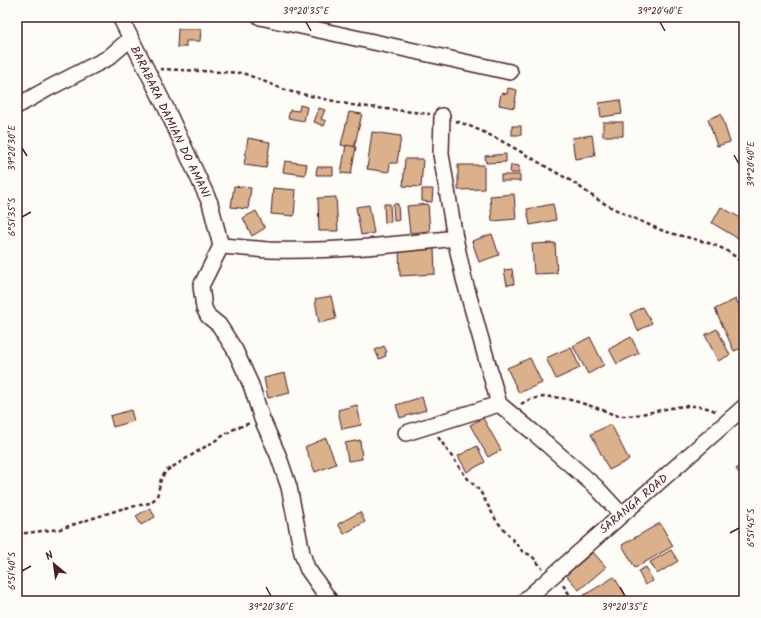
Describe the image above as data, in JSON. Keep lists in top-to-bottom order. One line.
{"streets":{"street":["BARABARA DAMIAN DO AMANI","SARANGA ROAD"]},"north":"top left","coordinates":["39°20'35\"E","39°20'40\"E","39°20'30\"E","6°51'35\"S","6°51'45\"S","6°51'40\"S"]}
